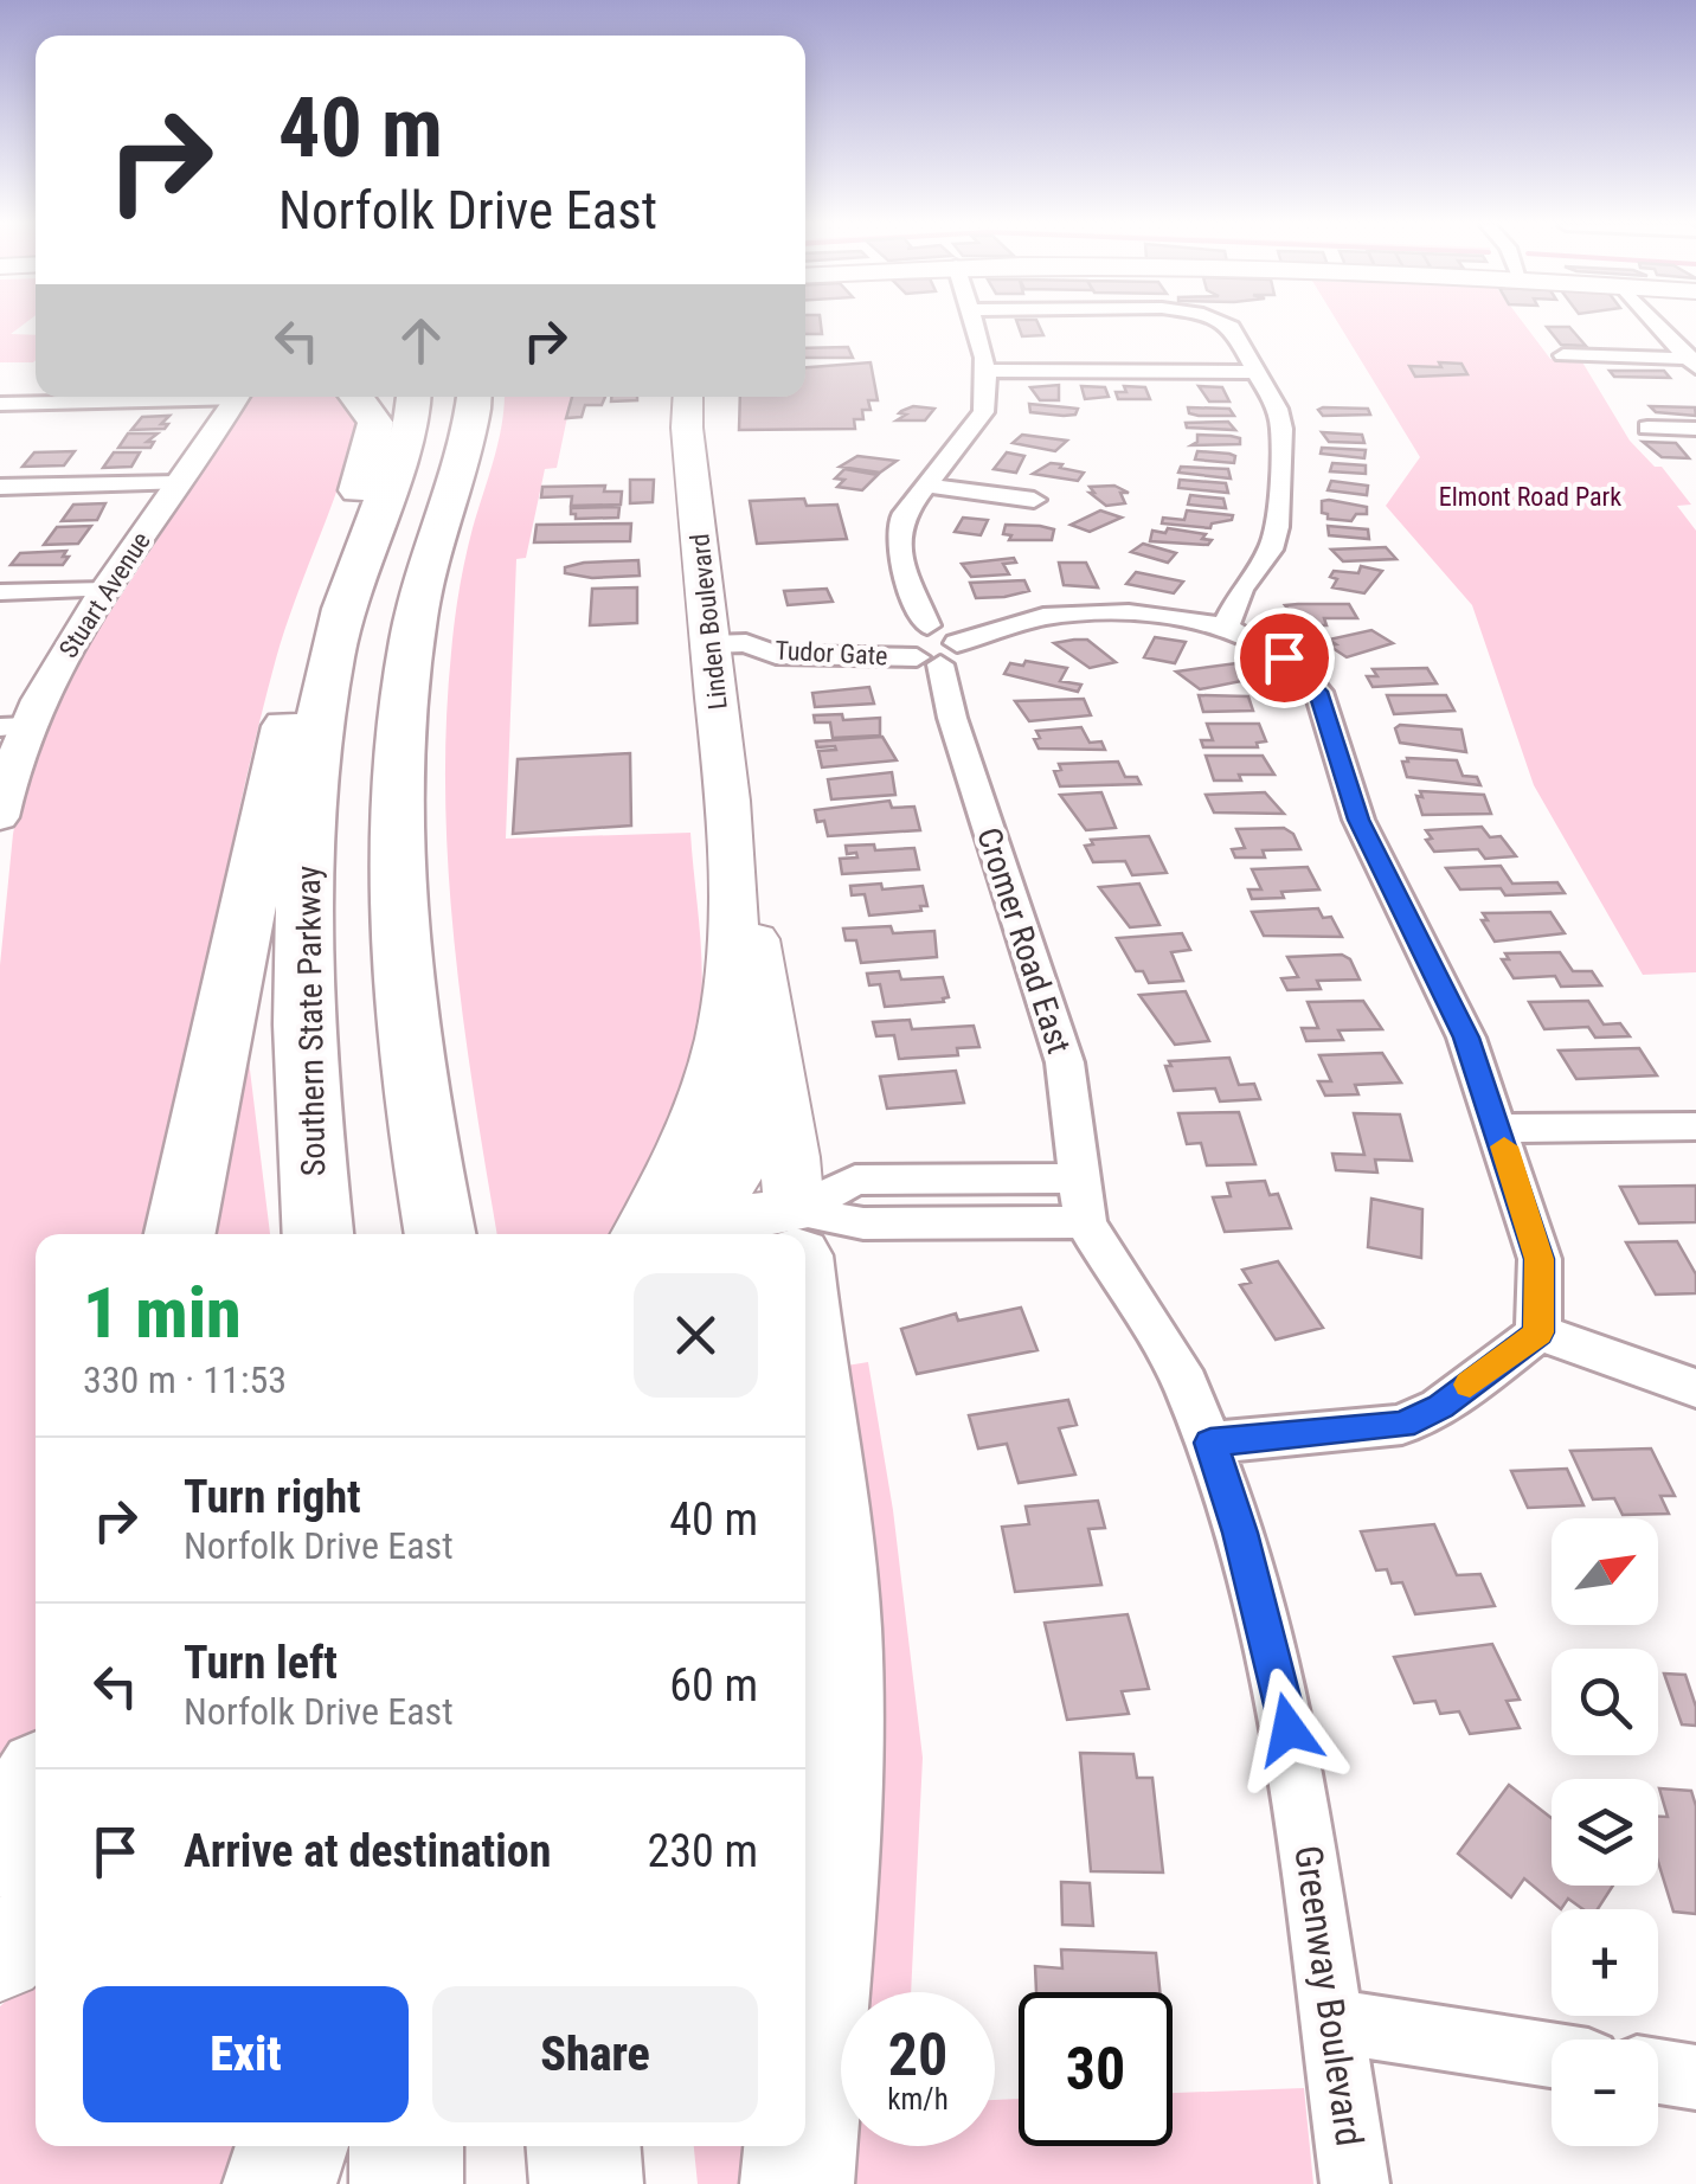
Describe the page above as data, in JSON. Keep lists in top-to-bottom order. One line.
{"streets":{"highway":["Southern State Parkway"],"main road":["Linden Boulevard"],"street":["Stuart Avenue","Tudor Gate","Cromer Road East","Greenway Boulevard"]},"crossings":[["Linden Boulevard","Tudor Gate"],["Tudor Gate","Cromer Road East"],["Cromer Road East","Greenway Boulevard"]],"parks":["Elmont Road Park"],"north":"top right","page":{"turn":["40 m","Norfolk Drive East"],"heading":["1 min","330 m · 11:53"],"list":[{"name":"Turn right","note":"Norfolk Drive East","value":"40 m"},{"name":"Turn left","note":"Norfolk Drive East","value":"60 m"},{"name":"Arrive at destination","value":"230 m"}],"map_buttons":["+","−"],"buttons":["Exit","Share"],"speed":"20 km/h","limit":"30"}}
